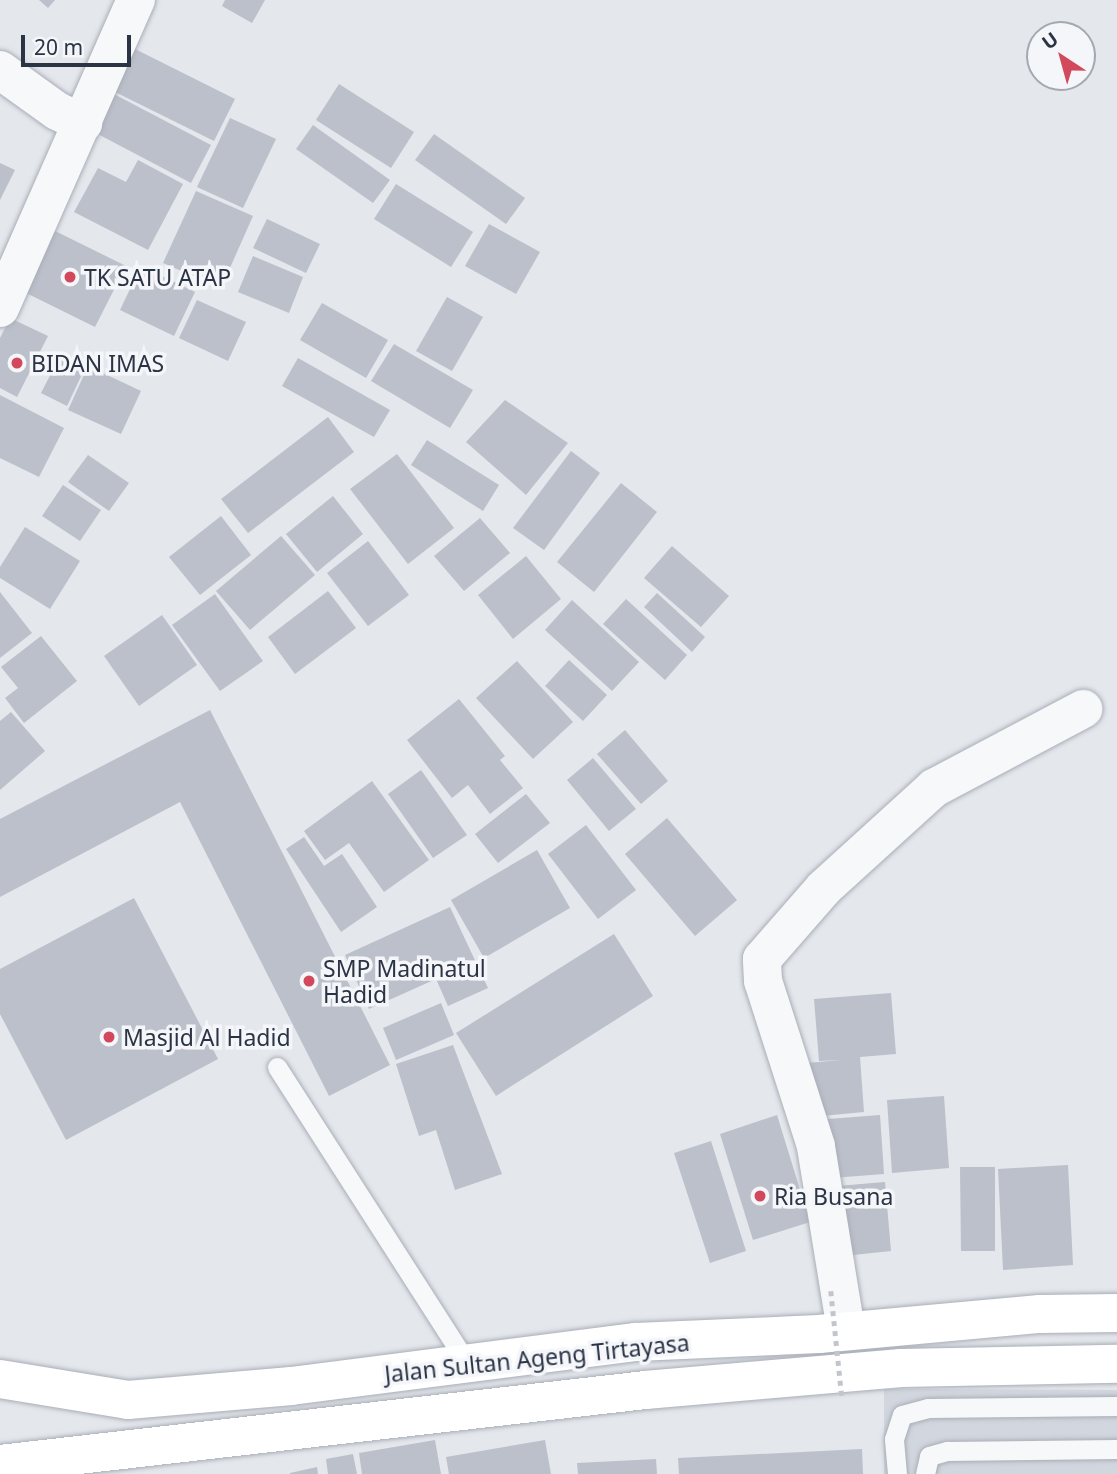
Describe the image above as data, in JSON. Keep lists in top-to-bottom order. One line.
{"streets":{"highway":["Jalan Sultan Ageng Tirtayasa"]},"places":["TK SATU ATAP","BIDAN IMAS","SMP Madinatul Hadid","Masjid Al Hadid","Ria Busana"],"scale_bar":"20 m","north":"top left"}
